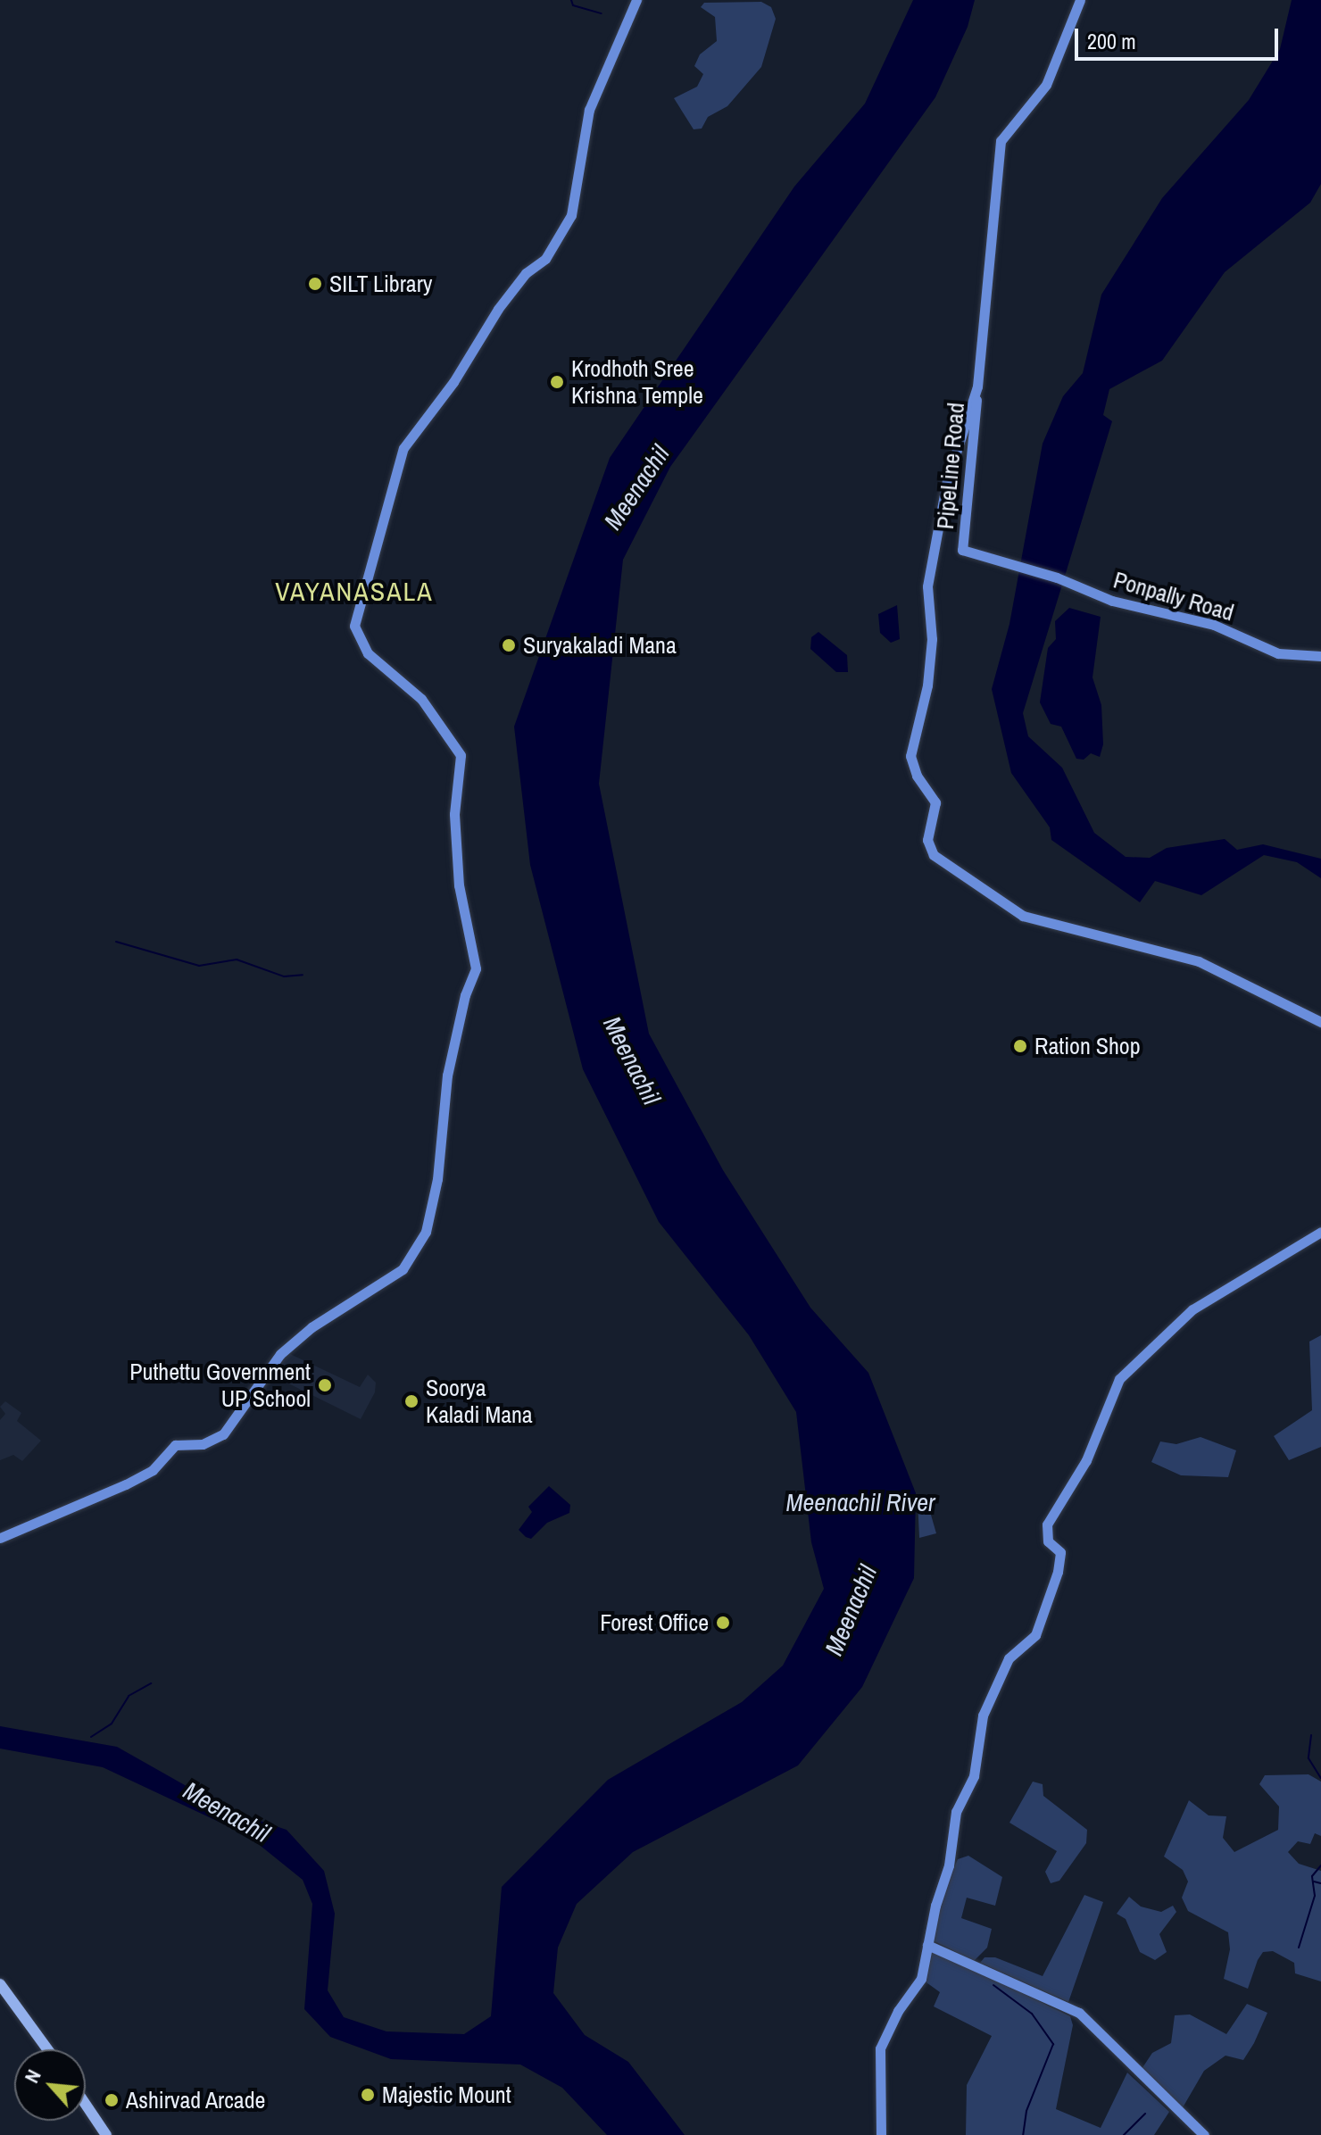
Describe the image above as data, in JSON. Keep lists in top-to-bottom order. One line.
{"streets":{"main road":["PipeLine Road","Ponpally Road"]},"crossings":[["PipeLine Road","Ponpally Road"]],"districts":["VAYANASALA"],"water":["Meenachil","Meenachil River"],"places":["SILT Library","Krodhoth Sree Krishna Temple","Suryakaladi Mana","Ration Shop","Puthettu Government UP School","Soorya Kaladi Mana","Forest Office","Majestic Mount","Ashirvad Arcade"],"scale_bar":"200 m","north":"top left"}
